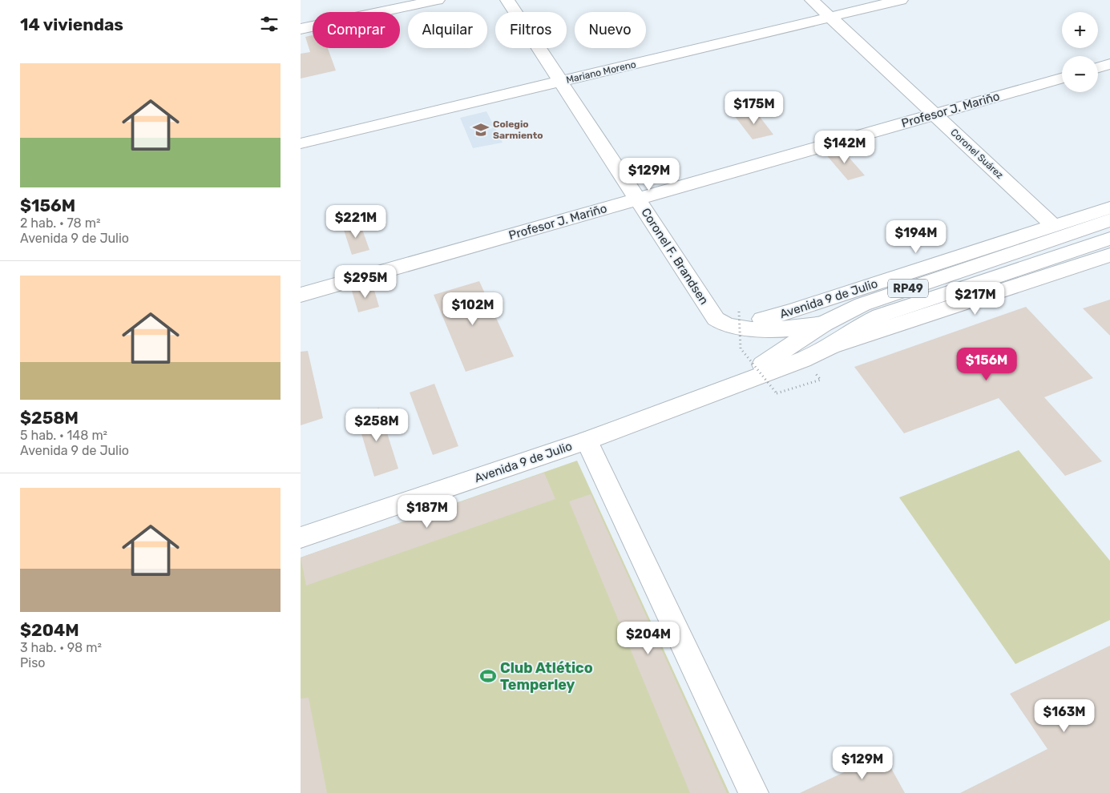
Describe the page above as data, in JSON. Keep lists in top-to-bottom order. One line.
{"streets":{"street":["Mariano Moreno","Profesor J. Mariño","Coronel Suárez","Coronel F. Brandsen","RP49","Avenida 9 de Julio"]},"crossings":[["Mariano Moreno","Coronel Suárez"],["Mariano Moreno","Coronel F. Brandsen"],["Profesor J. Mariño","Coronel Suárez"],["Profesor J. Mariño","Coronel F. Brandsen"],["Coronel Suárez","Avenida 9 de Julio"],["Coronel F. Brandsen","RP49"],["Coronel F. Brandsen","Avenida 9 de Julio"],["RP49","Avenida 9 de Julio"]],"places":{"school or university":["Colegio Sarmiento"],"sports":["Club Atlético Temperley"]},"page":{"heading":"14 viviendas","map_buttons":["+","−"],"chip":["Comprar","Alquilar","Filtros","Nuevo"],"list":[{"name":"$156M","note":"2 hab. · 78 m² · Avenida 9 de Julio"},{"name":"$258M","note":"5 hab. · 148 m² · Avenida 9 de Julio"},{"name":"$204M","note":"3 hab. · 98 m² · Piso"}],"price":["$175M","$142M","$129M","$221M","$194M","$295M","$217M","$102M","$156M","$258M","$187M","$204M","$163M","$129M"]}}
